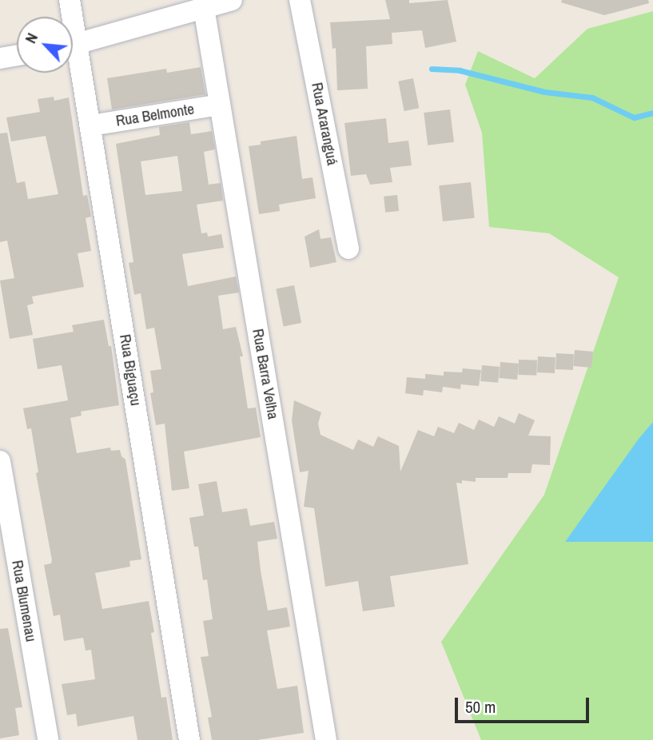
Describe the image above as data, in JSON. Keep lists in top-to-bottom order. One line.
{"streets":{"street":["Rua Belmonte","Rua Araranguá","Rua Biguaçu","Rua Barra Velha","Rua Blumenau"]},"crossings":[["Rua Belmonte","Rua Biguaçu"],["Rua Belmonte","Rua Barra Velha"]],"scale_bar":"50 m","north":"top left"}
